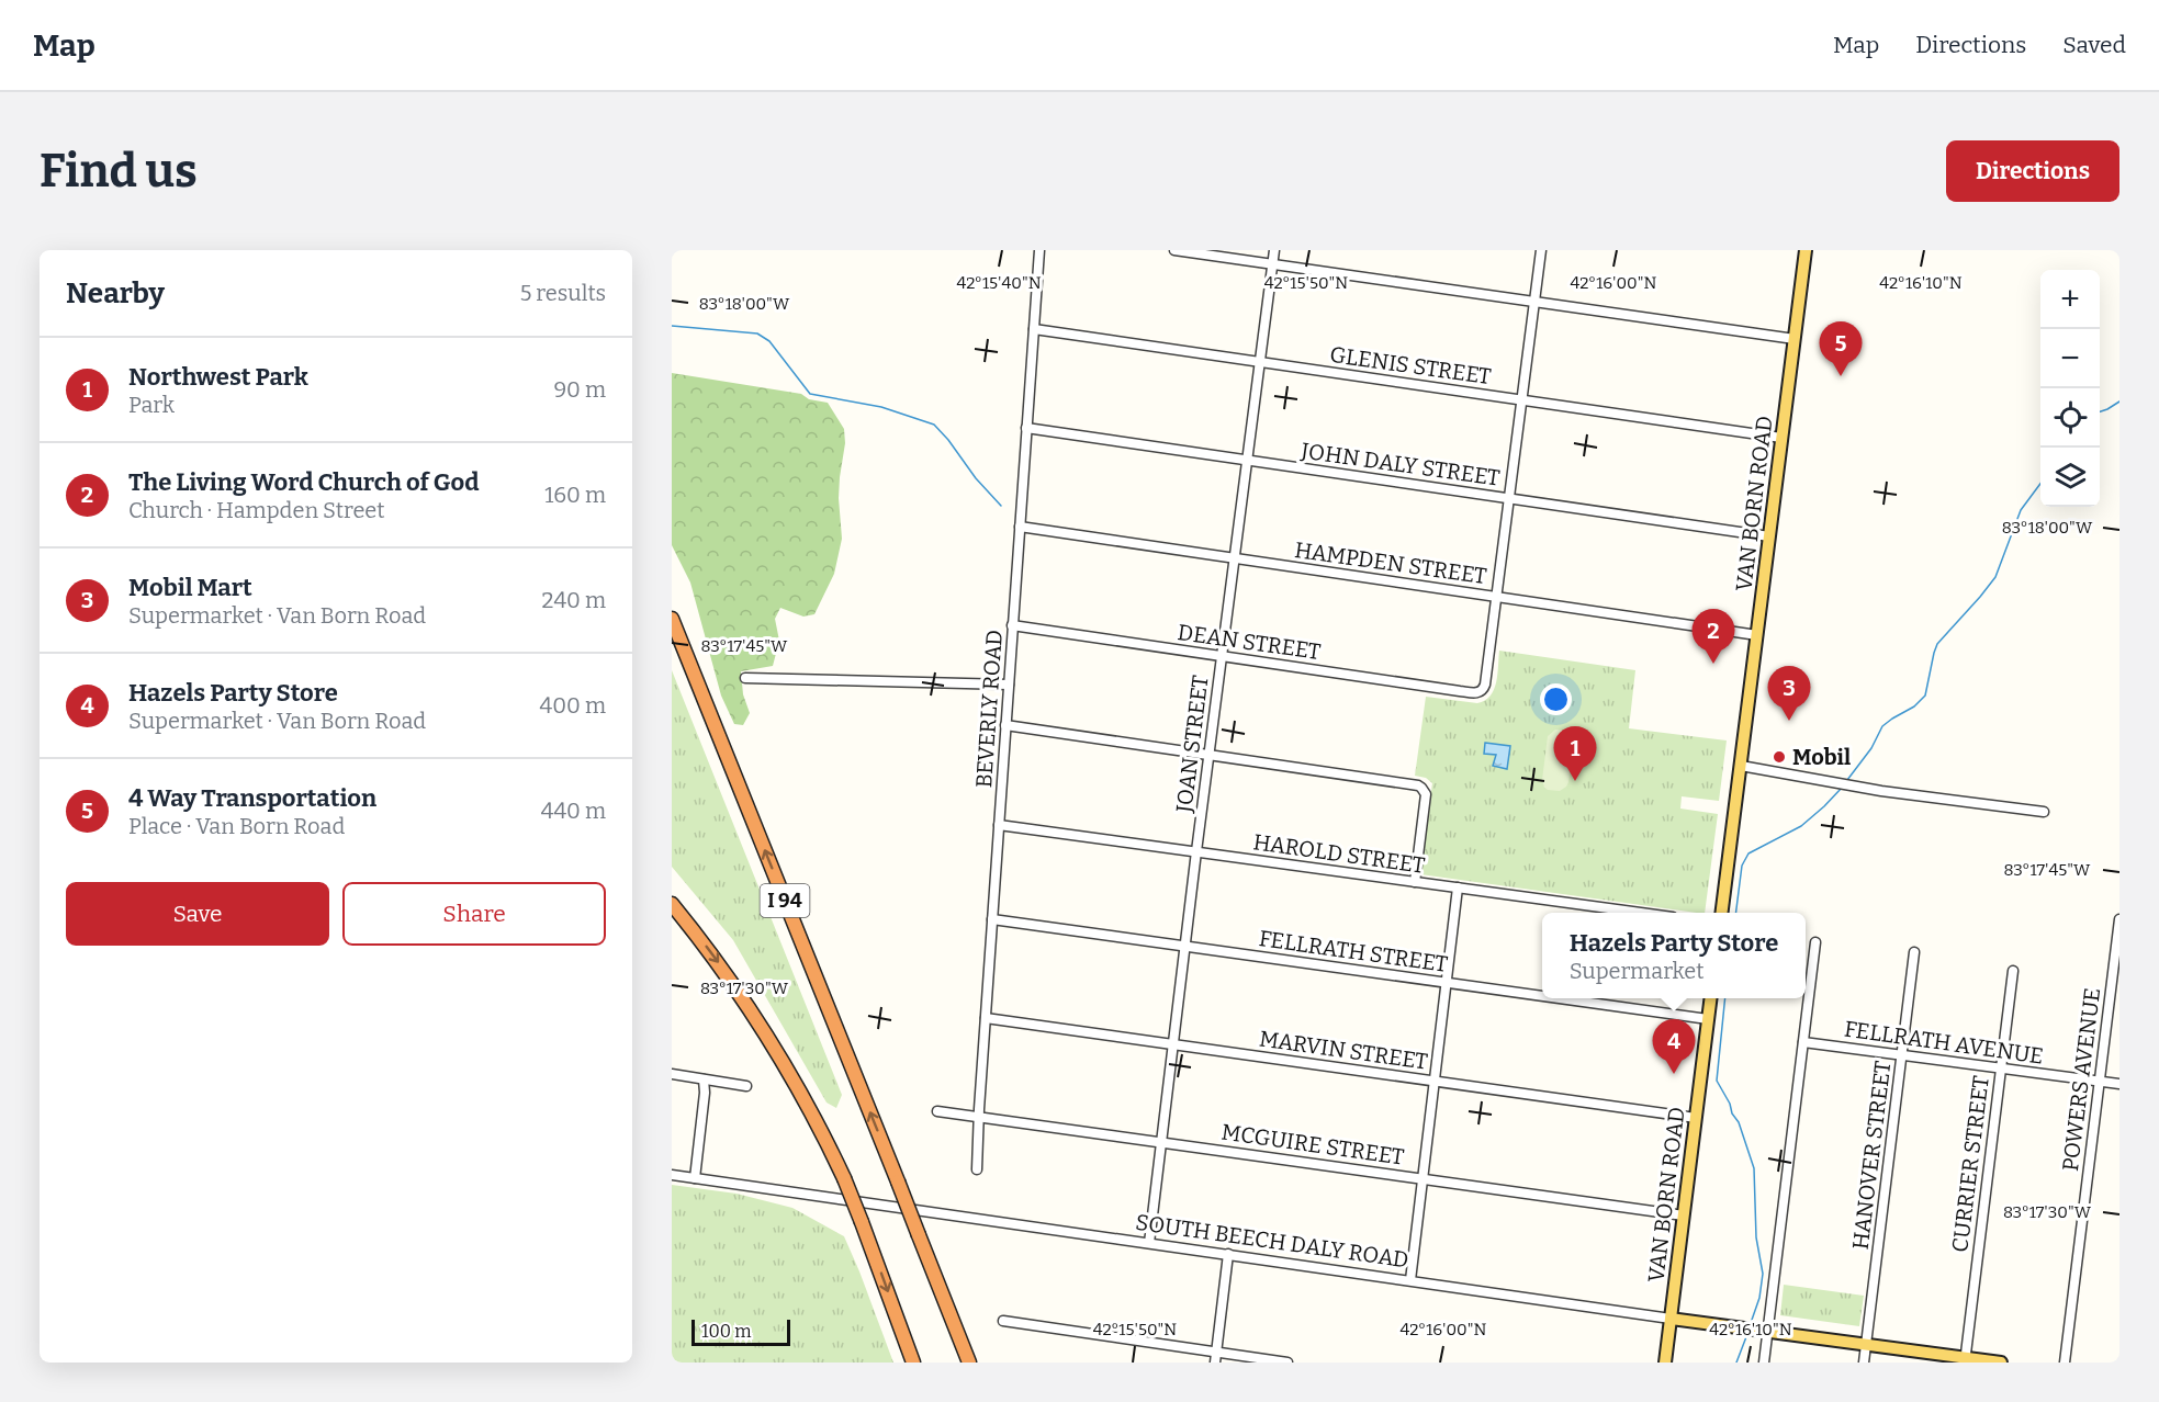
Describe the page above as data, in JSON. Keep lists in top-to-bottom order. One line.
{"streets":{"highway":["I 94"],"main road":["VAN BORN ROAD","SOUTH BEECH DALY ROAD"],"street":["GLENIS STREET","JOHN DALY STREET","HAMPDEN STREET","DEAN STREET","BEVERLY ROAD","JOAN STREET","HAROLD STREET","FELLRATH STREET","FELLRATH AVENUE","MARVIN STREET","POWERS AVENUE","MCGUIRE STREET","HANOVER STREET","CURRIER STREET"]},"crossings":[["GLENIS STREET","VAN BORN ROAD"],["GLENIS STREET","BEVERLY ROAD"],["GLENIS STREET","JOAN STREET"],["JOHN DALY STREET","VAN BORN ROAD"],["JOHN DALY STREET","BEVERLY ROAD"],["JOHN DALY STREET","JOAN STREET"],["VAN BORN ROAD","HAMPDEN STREET"],["VAN BORN ROAD","FELLRATH STREET"],["VAN BORN ROAD","MARVIN STREET"],["VAN BORN ROAD","MCGUIRE STREET"],["VAN BORN ROAD","SOUTH BEECH DALY ROAD"],["HAMPDEN STREET","DEAN STREET"],["HAMPDEN STREET","BEVERLY ROAD"],["HAMPDEN STREET","JOAN STREET"],["DEAN STREET","BEVERLY ROAD"],["DEAN STREET","JOAN STREET"],["BEVERLY ROAD","HAROLD STREET"],["BEVERLY ROAD","FELLRATH STREET"],["BEVERLY ROAD","MARVIN STREET"],["BEVERLY ROAD","MCGUIRE STREET"],["JOAN STREET","HAROLD STREET"],["JOAN STREET","FELLRATH STREET"],["JOAN STREET","MARVIN STREET"],["JOAN STREET","MCGUIRE STREET"],["JOAN STREET","SOUTH BEECH DALY ROAD"],["FELLRATH AVENUE","POWERS AVENUE"],["FELLRATH AVENUE","HANOVER STREET"],["FELLRATH AVENUE","CURRIER STREET"],["HANOVER STREET","SOUTH BEECH DALY ROAD"],["CURRIER STREET","SOUTH BEECH DALY ROAD"]],"places":["Mobil"],"scale_bar":"100 m","page":{"header":"Map","nav":["Map","Directions","Saved"],"buttons":["Directions",["Save","Share"]],"title":"Find us","heading":["Nearby","5 results"],"map_buttons":["+","−"],"pins":["5","2","3","1","4"],"list":[{"mark":"1","name":"Northwest Park","note":"Park","value":"90 m"},{"mark":"2","name":"The Living Word Church of God","note":"Church · Hampden Street","value":"160 m"},{"mark":"3","name":"Mobil Mart","note":"Supermarket · Van Born Road","value":"240 m"},{"mark":"4","name":"Hazels Party Store","note":"Supermarket · Van Born Road","value":"400 m"},{"mark":"5","name":"4 Way Transportation","note":"Place · Van Born Road","value":"440 m"}],"popup":["Hazels Party Store","Supermarket"],"scale":"100 m"},"coordinates":["42°15'40\"N","42°15'50\"N","42°16'00\"N","42°16'10\"N","83°18'00\"W","83°17'45\"W","83°17'30\"W"]}
